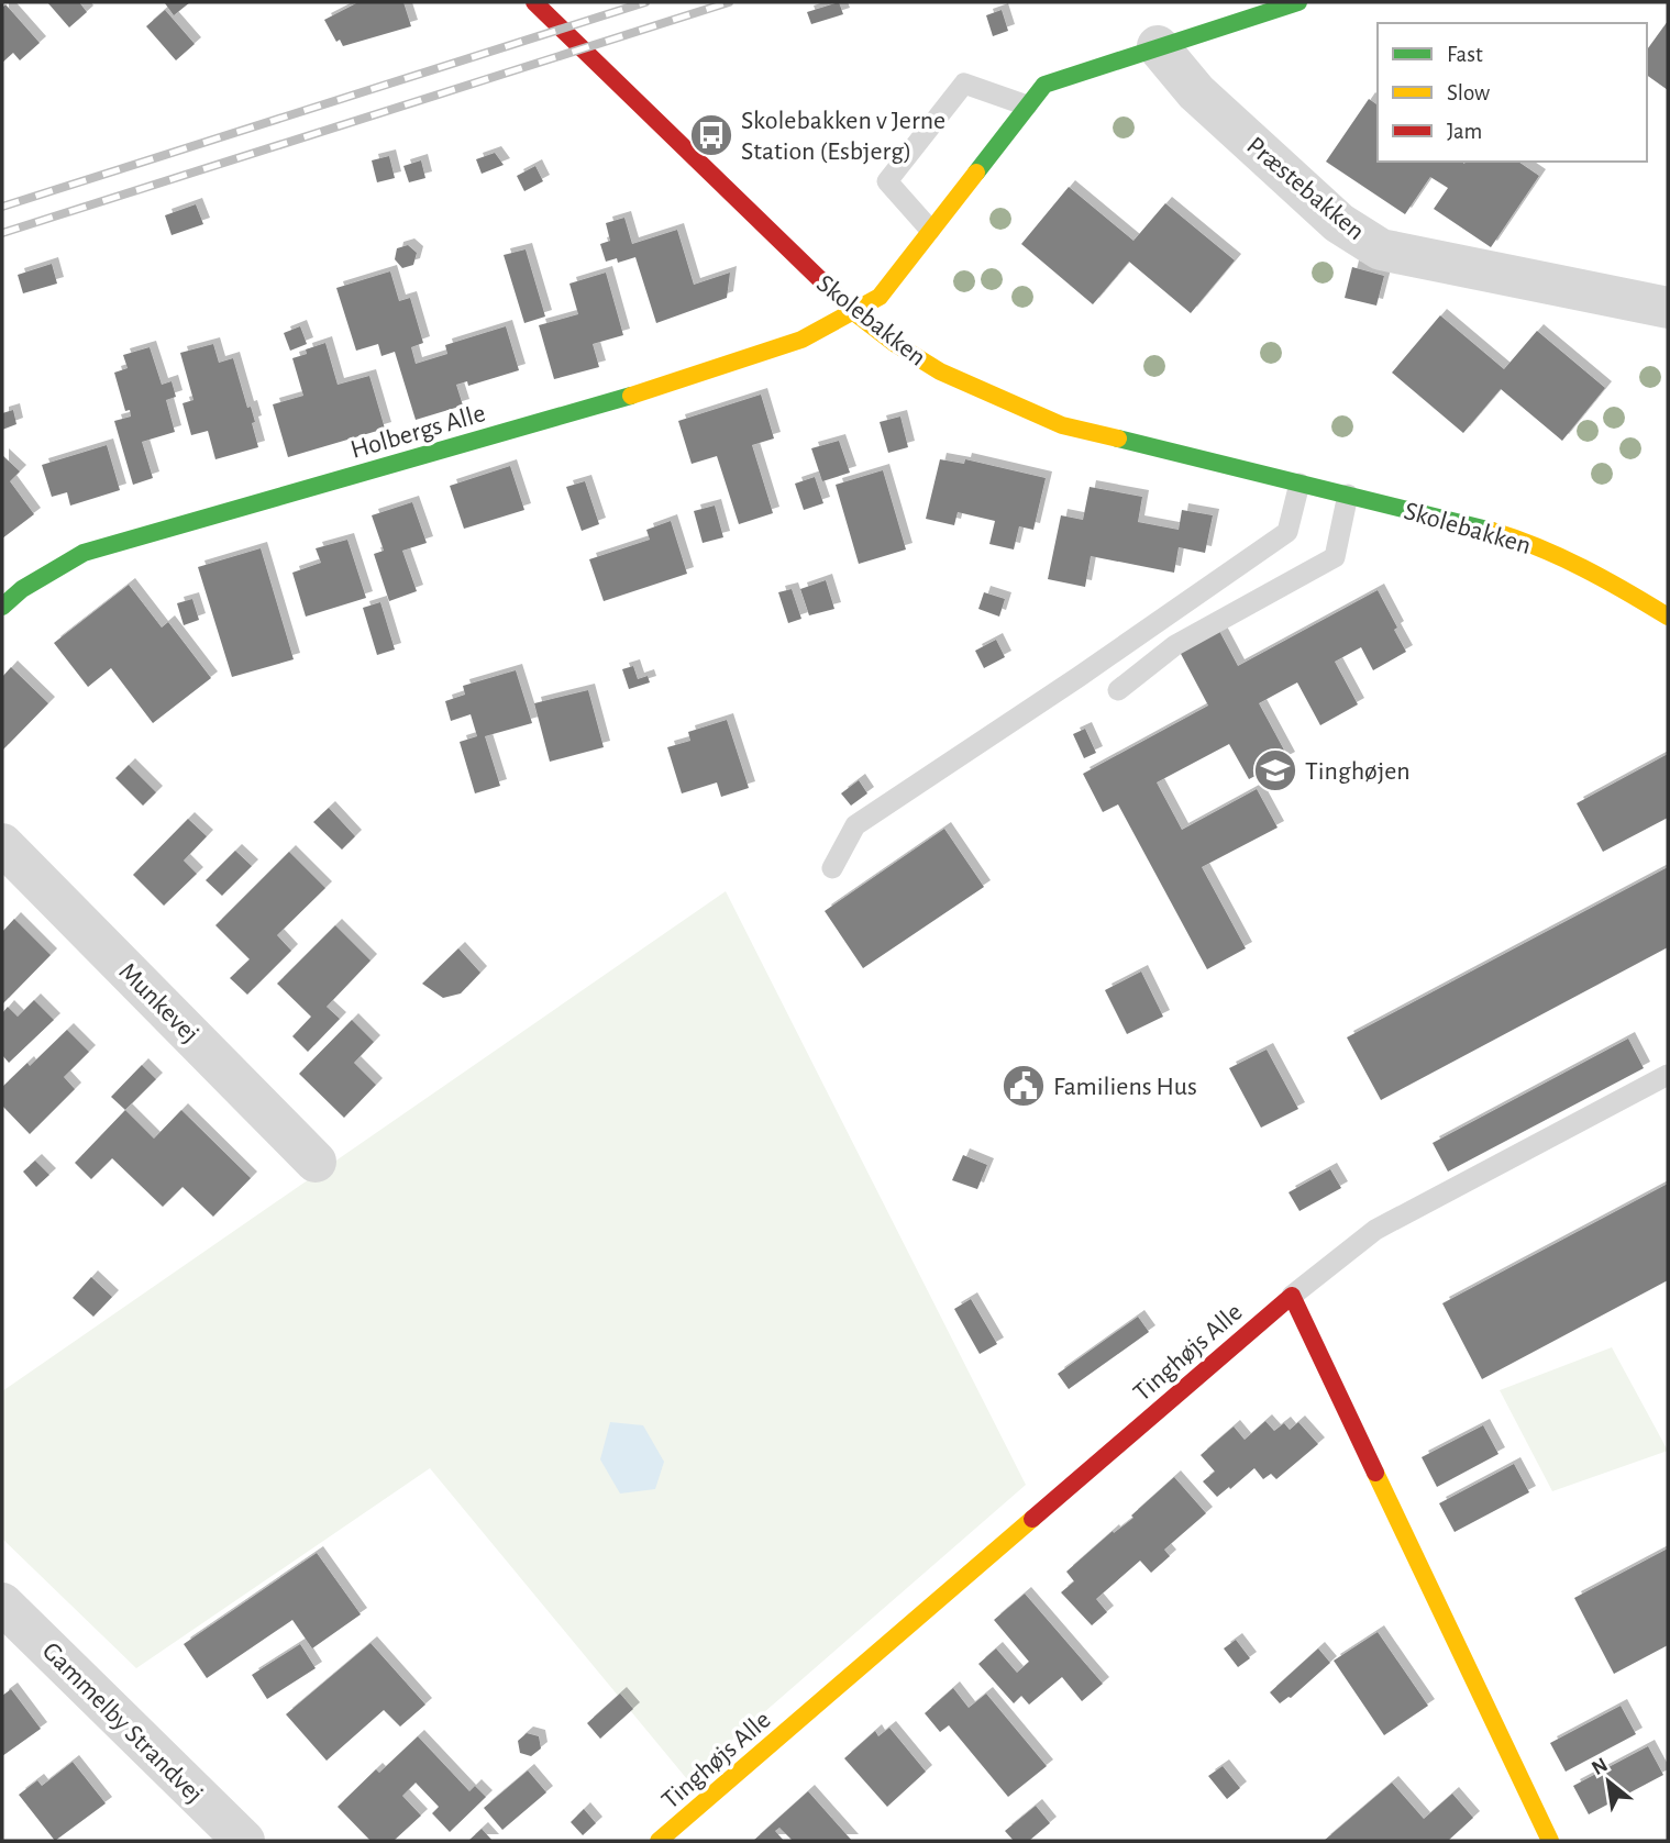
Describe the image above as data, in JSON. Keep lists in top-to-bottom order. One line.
{"streets":{"street":["Præstebakken","Skolebakken","Holbergs Alle","Munkevej","Tinghøjs Alle","Gammelby Strandvej"]},"crossings":[["Skolebakken","Holbergs Alle"]],"places":{"bus stop":["Skolebakken v Jerne Station (Esbjerg)"],"school or university":["Tinghøjen"],"public building":["Familiens Hus"]},"legend":["Fast","Slow","Jam"],"north":"top left"}
